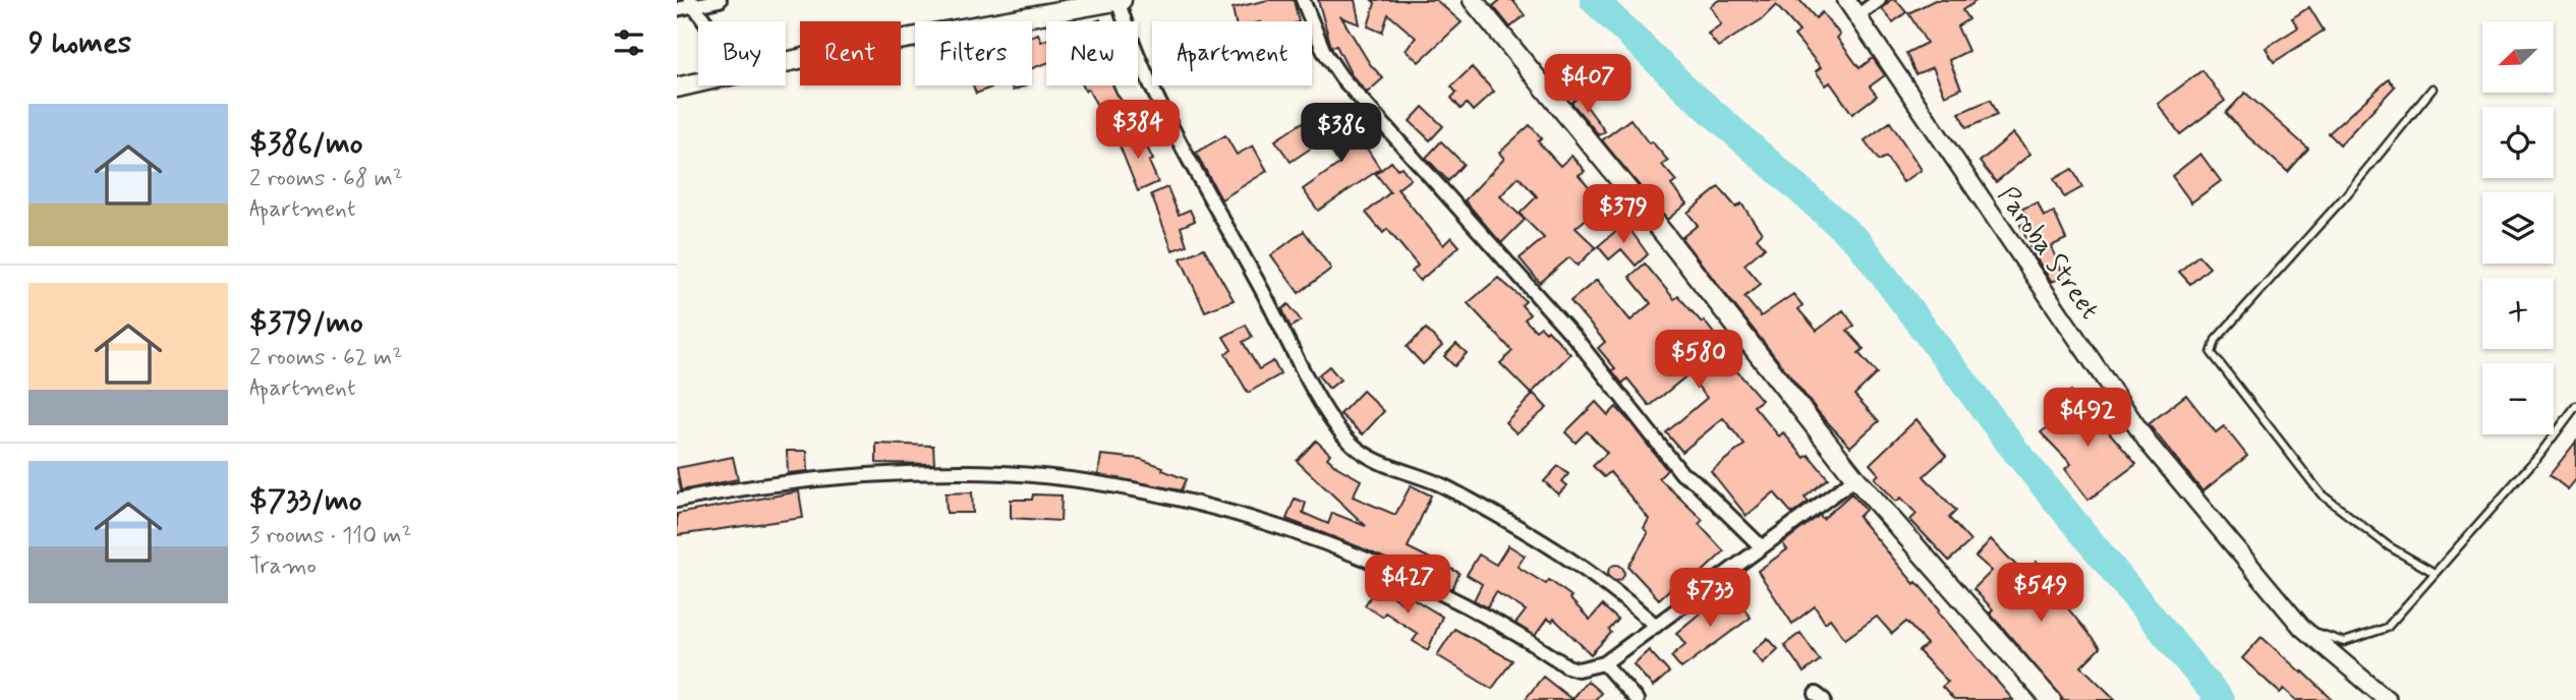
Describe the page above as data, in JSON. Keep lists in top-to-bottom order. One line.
{"streets":{"street":["Paroba Street"]},"north":"bottom left","page":{"heading":"9 homes","map_buttons":["+","−"],"chip":["Buy","Rent","Filters","New","Apartment"],"price":["$407","$384","$386","$379","$580","$492","$427","$549","$733"],"list":[{"name":"$386/mo","note":"2 rooms · 68 m² · Apartment"},{"name":"$379/mo","note":"2 rooms · 62 m² · Apartment"},{"name":"$733/mo","note":"3 rooms · 110 m² · Tramo"}]}}
